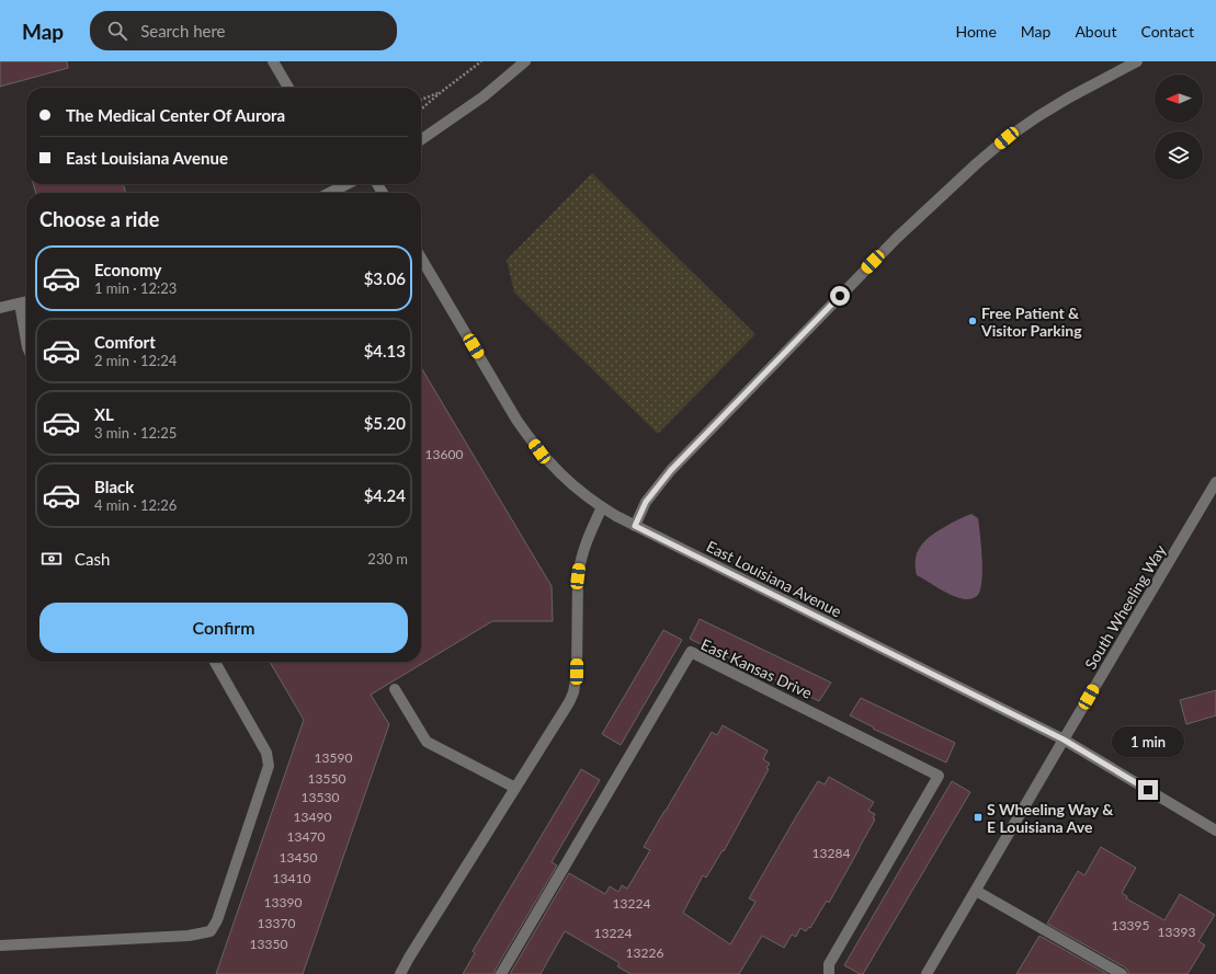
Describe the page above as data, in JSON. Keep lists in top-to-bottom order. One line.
{"streets":{"street":["East Louisiana Avenue","South Wheeling Way","East Kansas Drive"]},"crossings":[["East Louisiana Avenue","South Wheeling Way"]],"places":{"other":["Free Patient & Visitor Parking"],"transit":["S Wheeling Way & E Louisiana Ave"]},"house_numbers":["13600","13590","13550","13530","13490","13470","13284","13450","13410","13390","13224","13370","13395","13393","13224","13350","13226"],"north":"left","page":{"header":"Map","search":"Search here","nav":["Home","Map","About","Contact"],"banner":["The Medical Center Of Aurora","East Louisiana Avenue"],"heading":"Choose a ride","list":[{"name":"Economy","note":"1 min · 12:23","value":"$3.06"},{"name":"Comfort","note":"2 min · 12:24","value":"$4.13"},{"name":"XL","note":"3 min · 12:25","value":"$5.20"},{"name":"Black","note":"4 min · 12:26","value":"$4.24"}],"pay":["Cash","230 m"],"buttons":"Confirm","bubble":"1 min"}}
